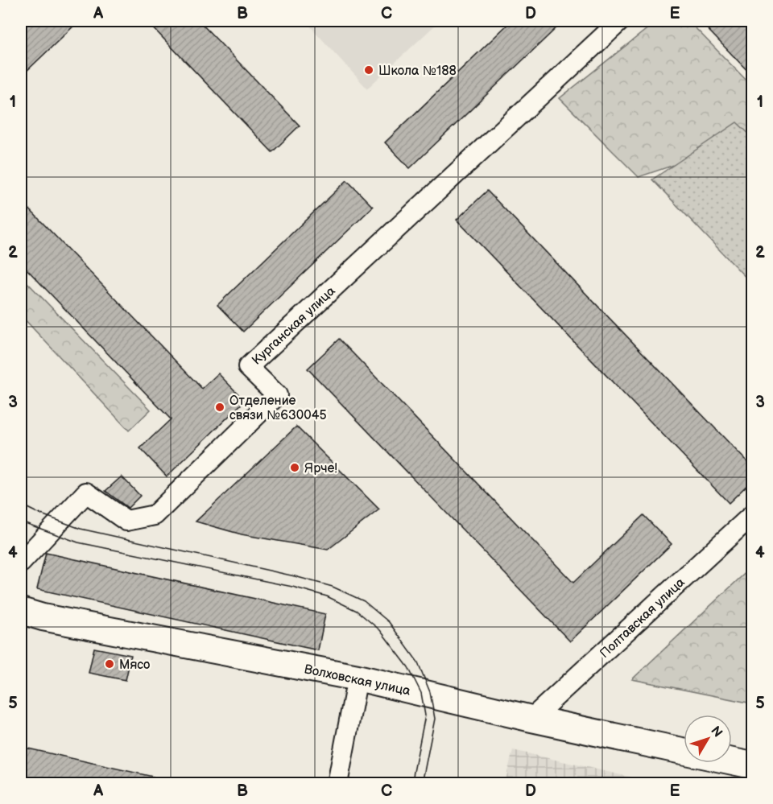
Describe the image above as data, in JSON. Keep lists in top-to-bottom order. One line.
{"streets":{"main road":["Волховская улица"],"street":["Курганская улица","Полтавская улица"]},"crossings":[["Полтавская улица","Волховская улица"]],"places":["Школа №188","Отделение связи №630045","Ярче!","Мясо"],"north":"top right","grid":{"columns":["A","B","C","D","E"],"rows":["1","2","3","4","5"]}}
